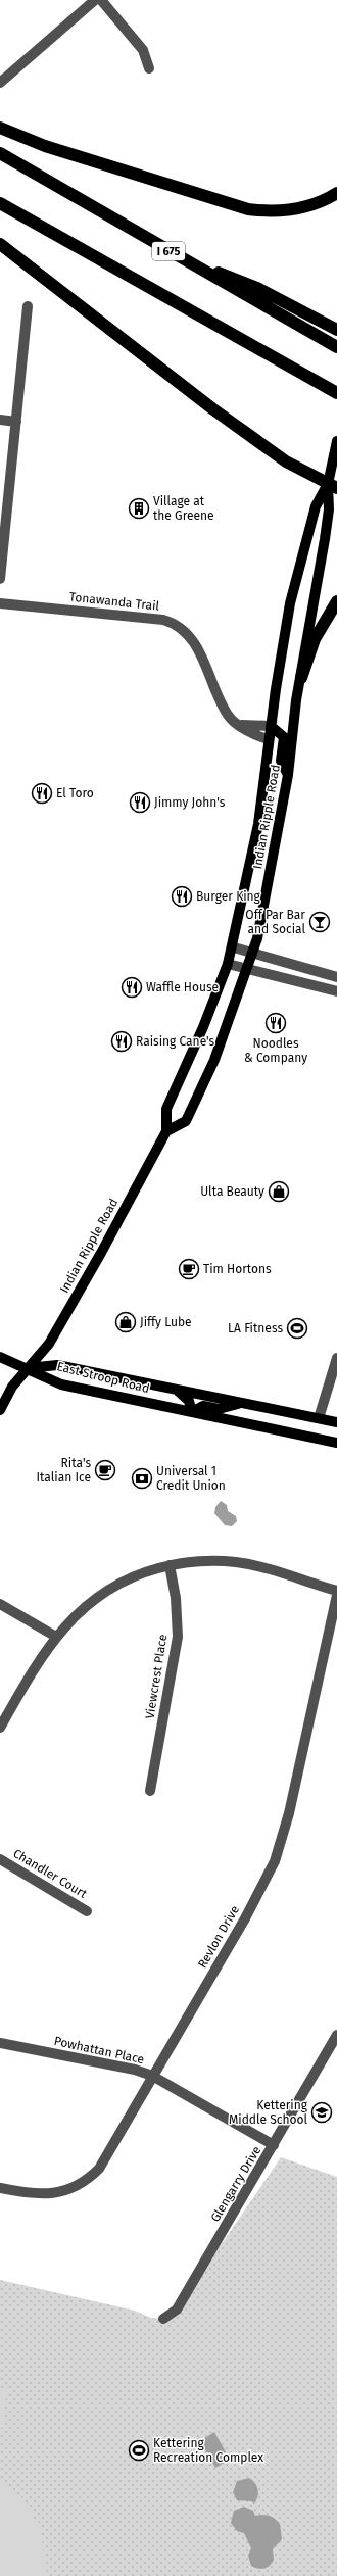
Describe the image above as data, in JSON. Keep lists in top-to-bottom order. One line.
{"streets":{"highway":["I 675"],"main road":["Indian Ripple Road","East Stroop Road"],"street":["Tonawanda Trail","Viewcrest Place","Chandler Court","Revlon Drive","Powhattan Place","Glengarry Drive"]},"crossings":[["Tonawanda Trail","Indian Ripple Road"],["Indian Ripple Road","East Stroop Road"],["Revlon Drive","Powhattan Place"],["Powhattan Place","Glengarry Drive"]],"places":{"building":["Village at the Greene"],"restaurant":["El Toro","Jimmy John's","Burger King","Waffle House","Noodles & Company","Raising Cane's"],"bar":["Off Par Bar and Social"],"shop":["Ulta Beauty","Jiffy Lube"],"cafe":["Tim Hortons","Rita's Italian Ice"],"sports":["LA Fitness","Kettering Recreation Complex"],"bank":["Universal 1 Credit Union"],"school or university":["Kettering Middle School"]}}
